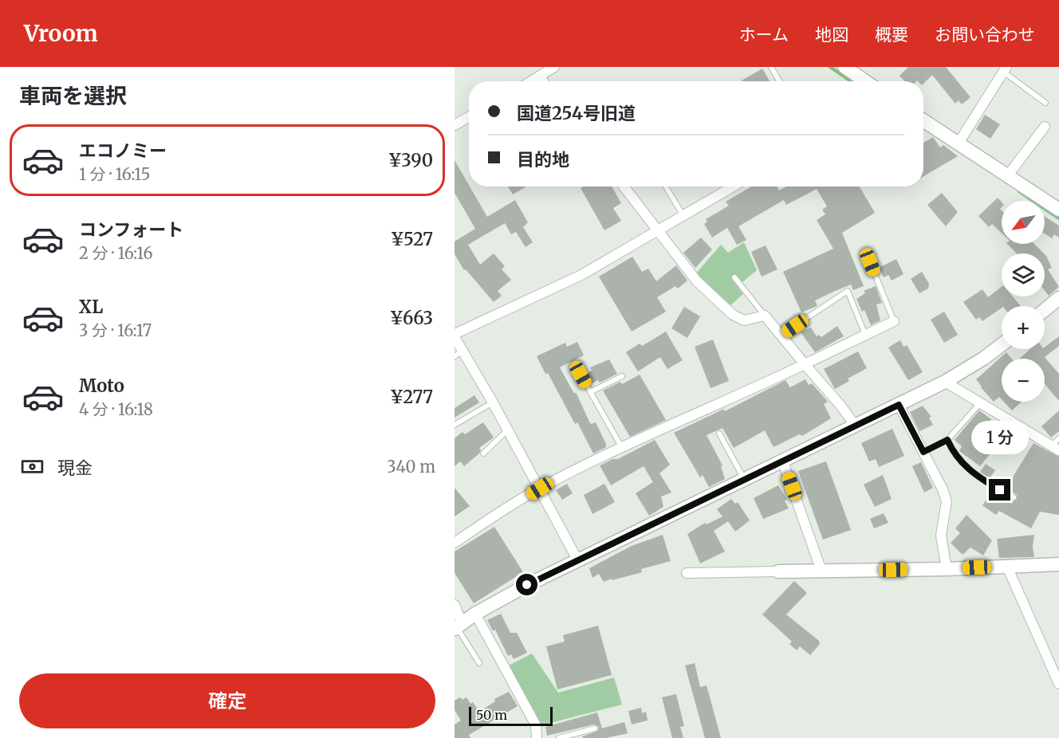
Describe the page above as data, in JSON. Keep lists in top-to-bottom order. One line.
{"scale_bar":"50 m","north":"bottom left","page":{"header":"Vroom","nav":["ホーム","地図","概要","お問い合わせ"],"heading":"車両を選択","banner":["国道254号旧道","目的地"],"list":[{"name":"エコノミー","note":"1 分 · 16:15","value":"¥390"},{"name":"コンフォート","note":"2 分 · 16:16","value":"¥527"},{"name":"XL","note":"3 分 · 16:17","value":"¥663"},{"name":"Moto","note":"4 分 · 16:18","value":"¥277"}],"map_buttons":["+","−"],"bubble":"1 分","pay":["現金","340 m"],"buttons":"確定","scale":"50 m"}}
